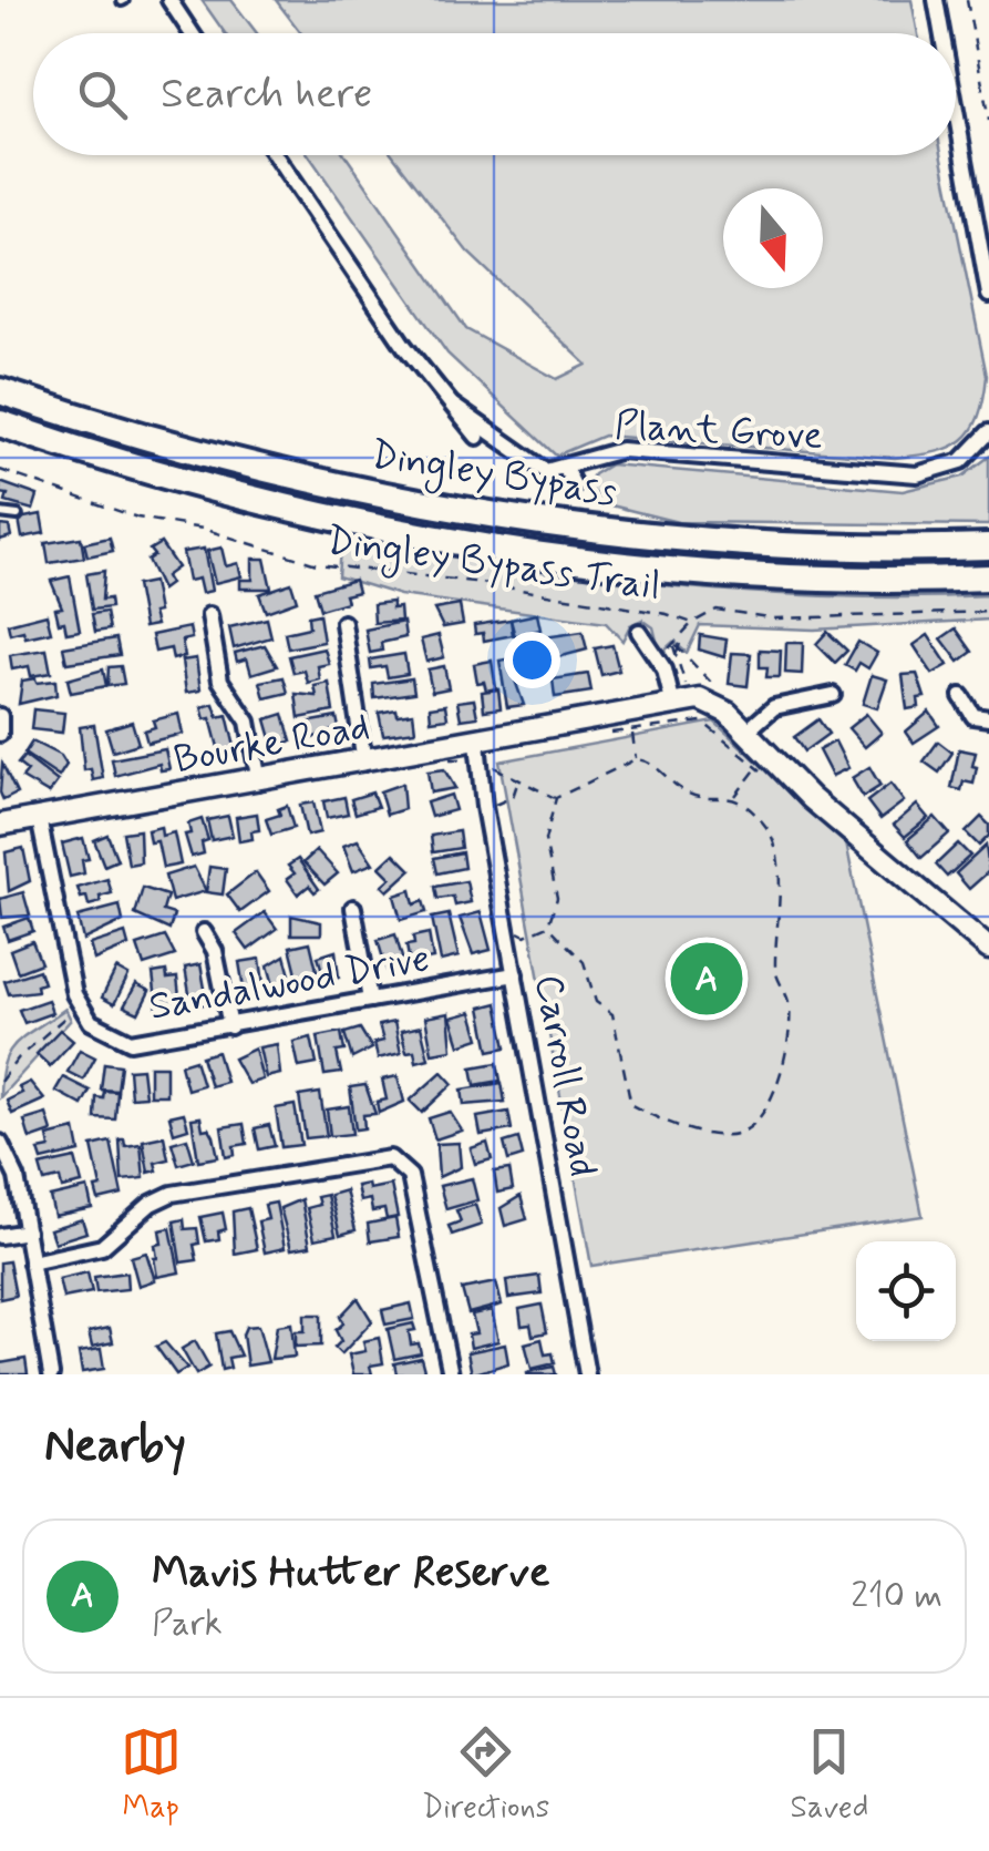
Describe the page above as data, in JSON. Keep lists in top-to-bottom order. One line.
{"streets":{"highway":["Dingley Bypass"],"main road":["Bourke Road"],"street":["Plant Grove","Sandalwood Drive","Carroll Road"],"path":["Dingley Bypass Trail"]},"crossings":[["Bourke Road","Sandalwood Drive"],["Bourke Road","Carroll Road"],["Sandalwood Drive","Carroll Road"]],"north":"bottom","page":{"search":"Search here","pins":"A","heading":"Nearby","list":[{"mark":"A","name":"Mavis Hutter Reserve","note":"Park","value":"210 m"}],"nav":["Map","Directions","Saved"]}}
